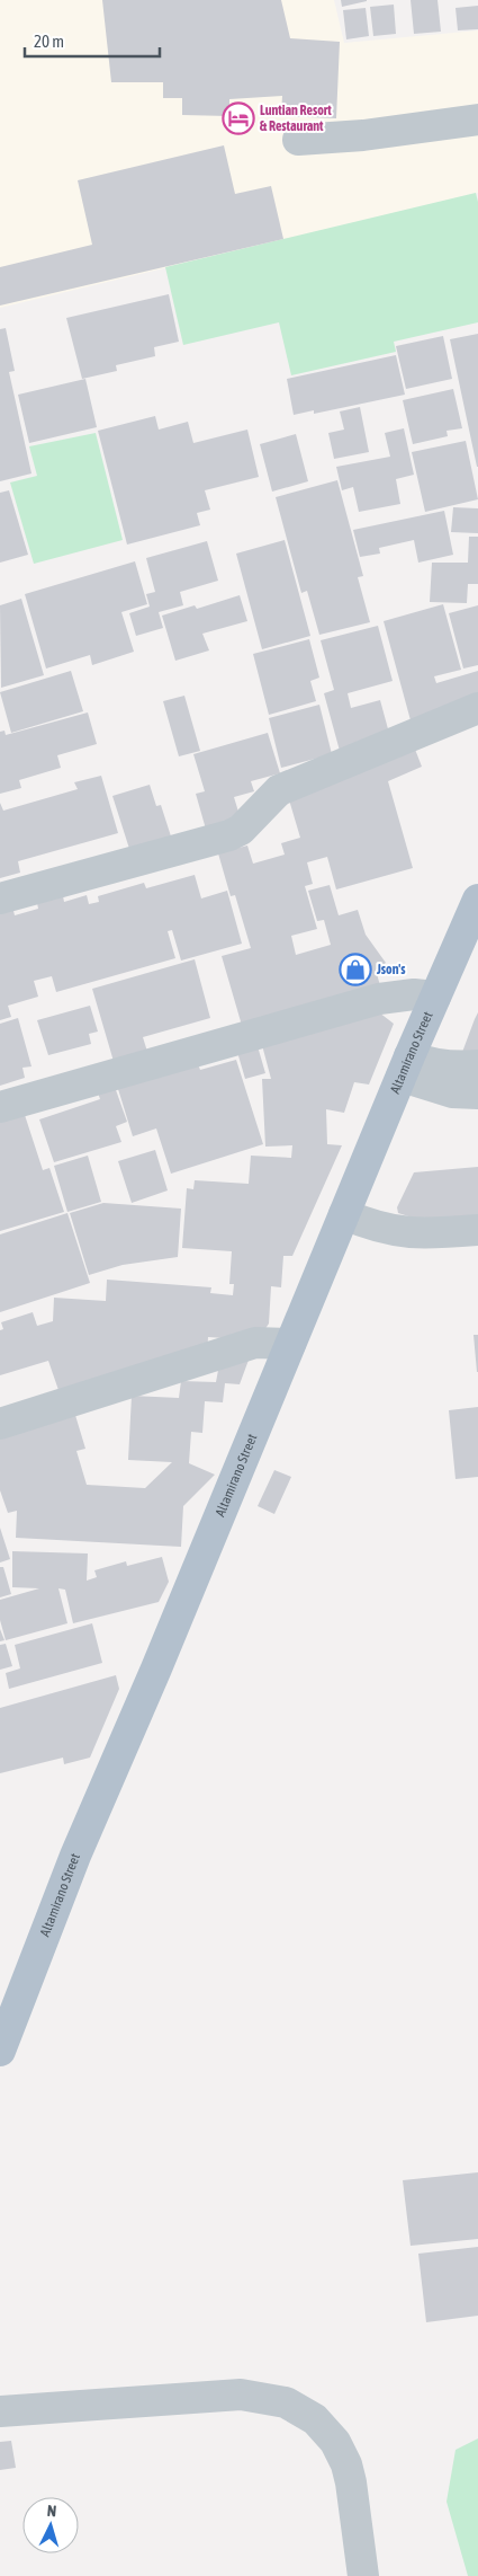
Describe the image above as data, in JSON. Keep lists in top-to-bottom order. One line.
{"streets":{"main road":["Altamirano Street"]},"places":{"hotel":["Luntian Resort & Restaurant"],"shop":["Json's"]},"scale_bar":"20 m","north":"top"}
